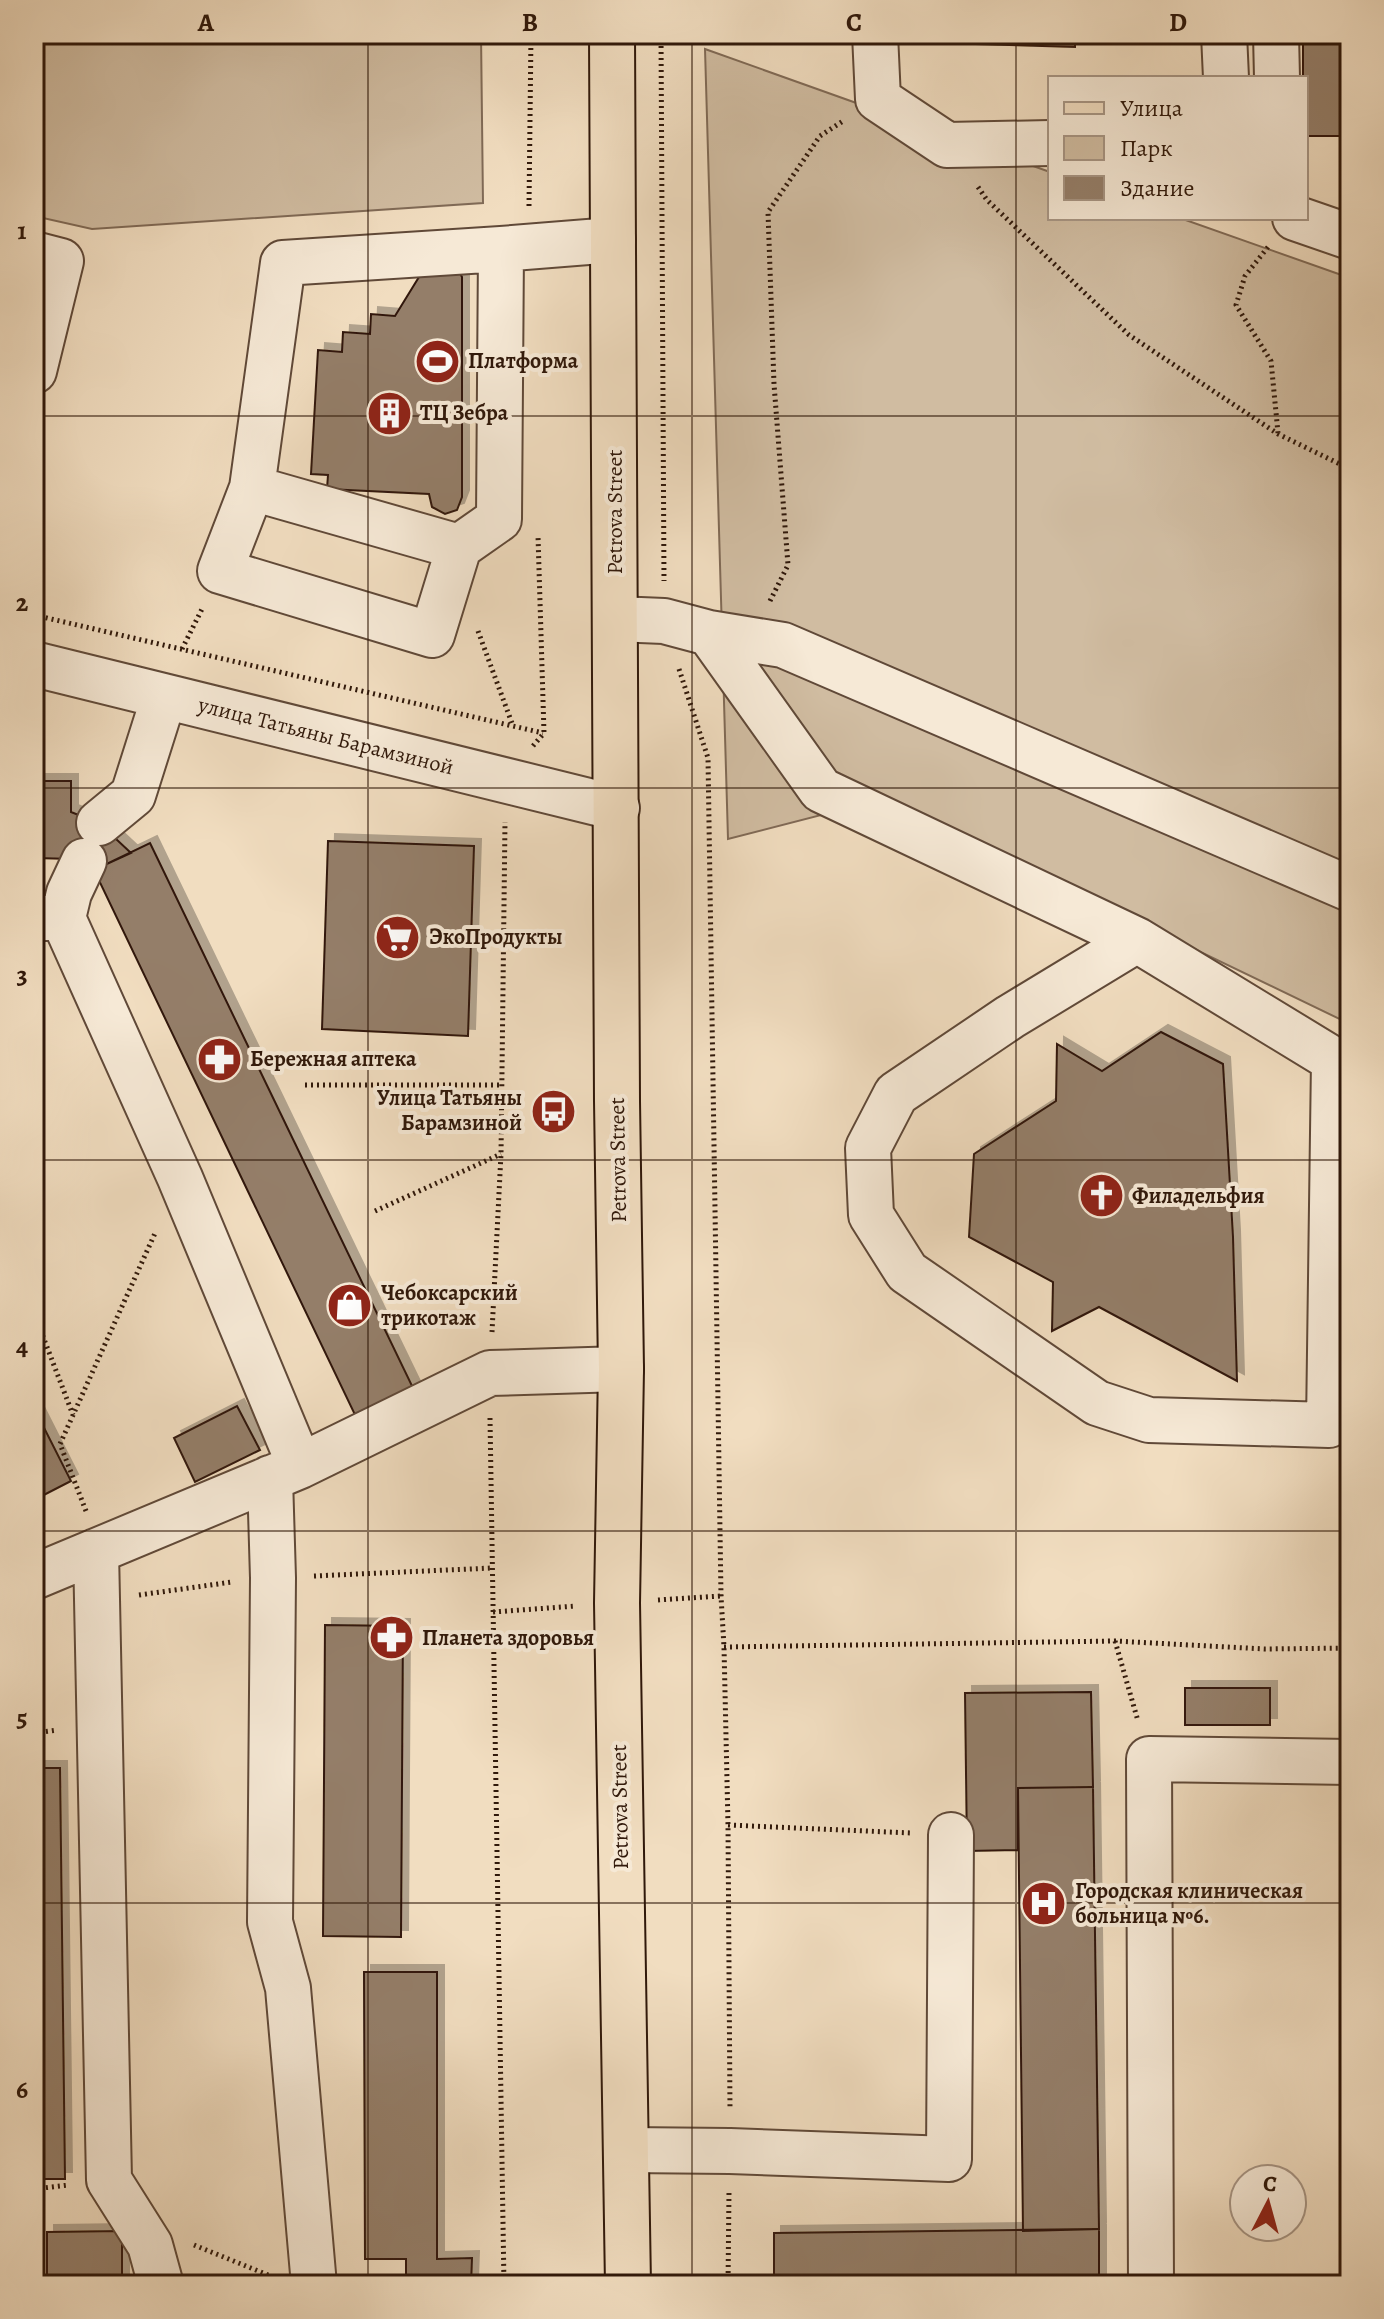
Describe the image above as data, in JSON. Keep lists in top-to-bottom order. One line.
{"streets":{"main road":["Petrova Street"],"street":["улица Татьяны Барамзиной"]},"crossings":[["Petrova Street","улица Татьяны Барамзиной"]],"places":{"sports":["Платформа"],"building":["ТЦ Зебра"],"supermarket":["ЭкоПродукты"],"pharmacy":["Бережная аптека","Планета здоровья"],"bus stop":["Улица Татьяны Барамзиной"],"church":["Филадельфия"],"shop":["Чебоксарский трикотаж"],"hospital":["Городская клиническая больница №6."]},"legend":["Улица","Парк","Здание"],"north":"top","grid":{"columns":["A","B","C","D"],"rows":["1","2","3","4","5","6"]}}
